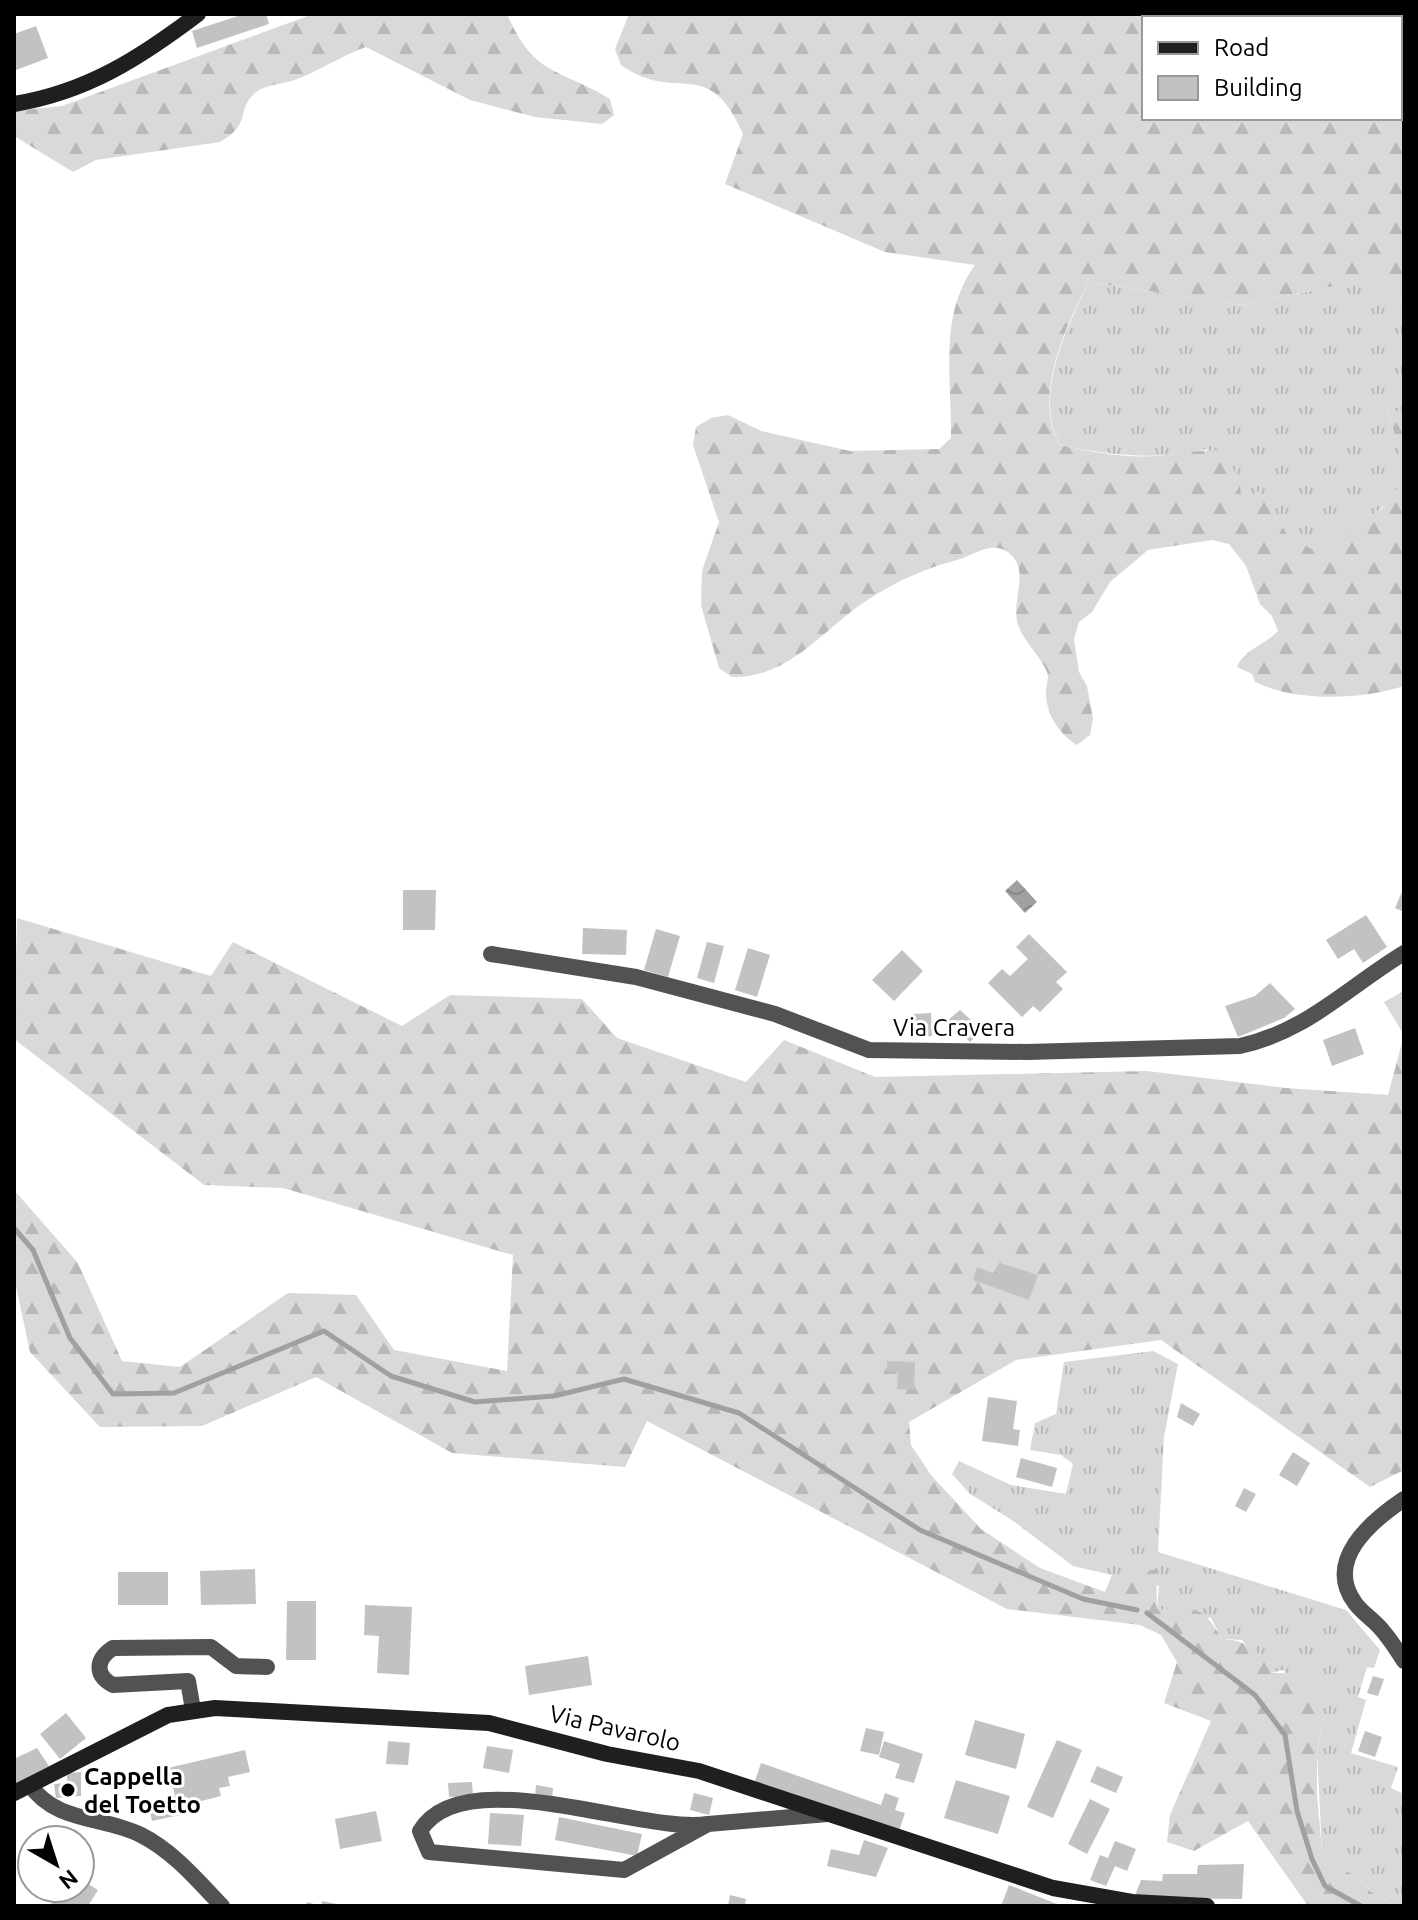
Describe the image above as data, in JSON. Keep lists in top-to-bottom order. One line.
{"streets":{"street":["Via Cravera","Via Pavarolo"]},"places":["Cappella del Toetto"],"legend":["Road","Building"],"north":"bottom right"}
